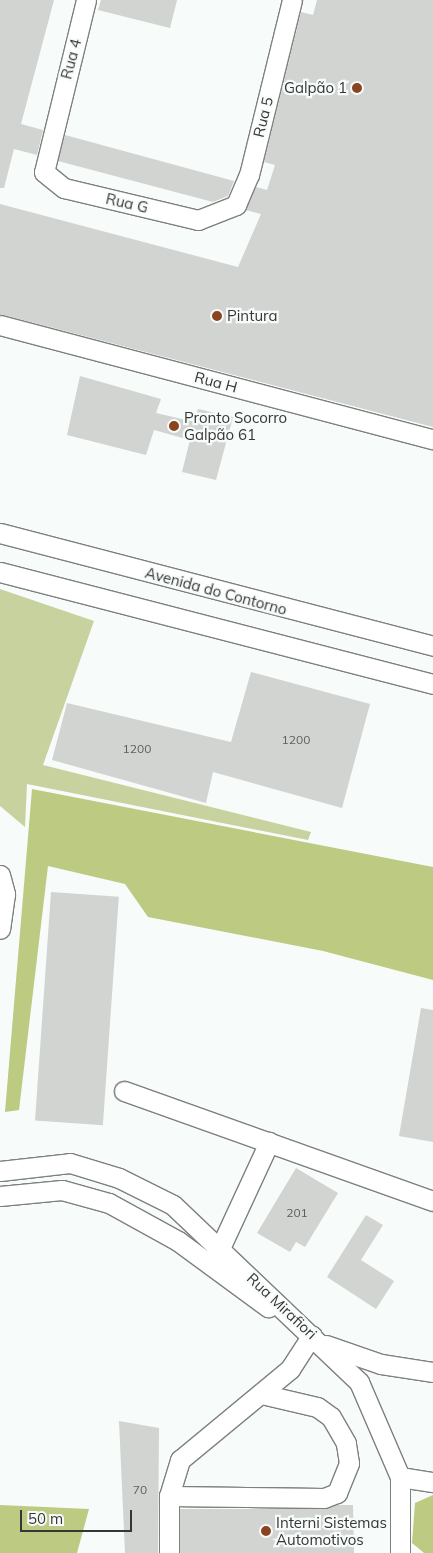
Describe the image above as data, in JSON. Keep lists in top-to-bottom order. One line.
{"streets":{"street":["Rua 4","Rua 5","Rua G","Rua H","Avenida do Contorno","Rua Mirafiori"]},"crossings":[["Rua 4","Rua G"],["Rua 5","Rua G"]],"places":["Galpão 1","Pintura","Pronto Socorro Galpão 61","Interni Sistemas Automotivos"],"house_numbers":["1200","1200","201","70"],"scale_bar":"50 m"}
